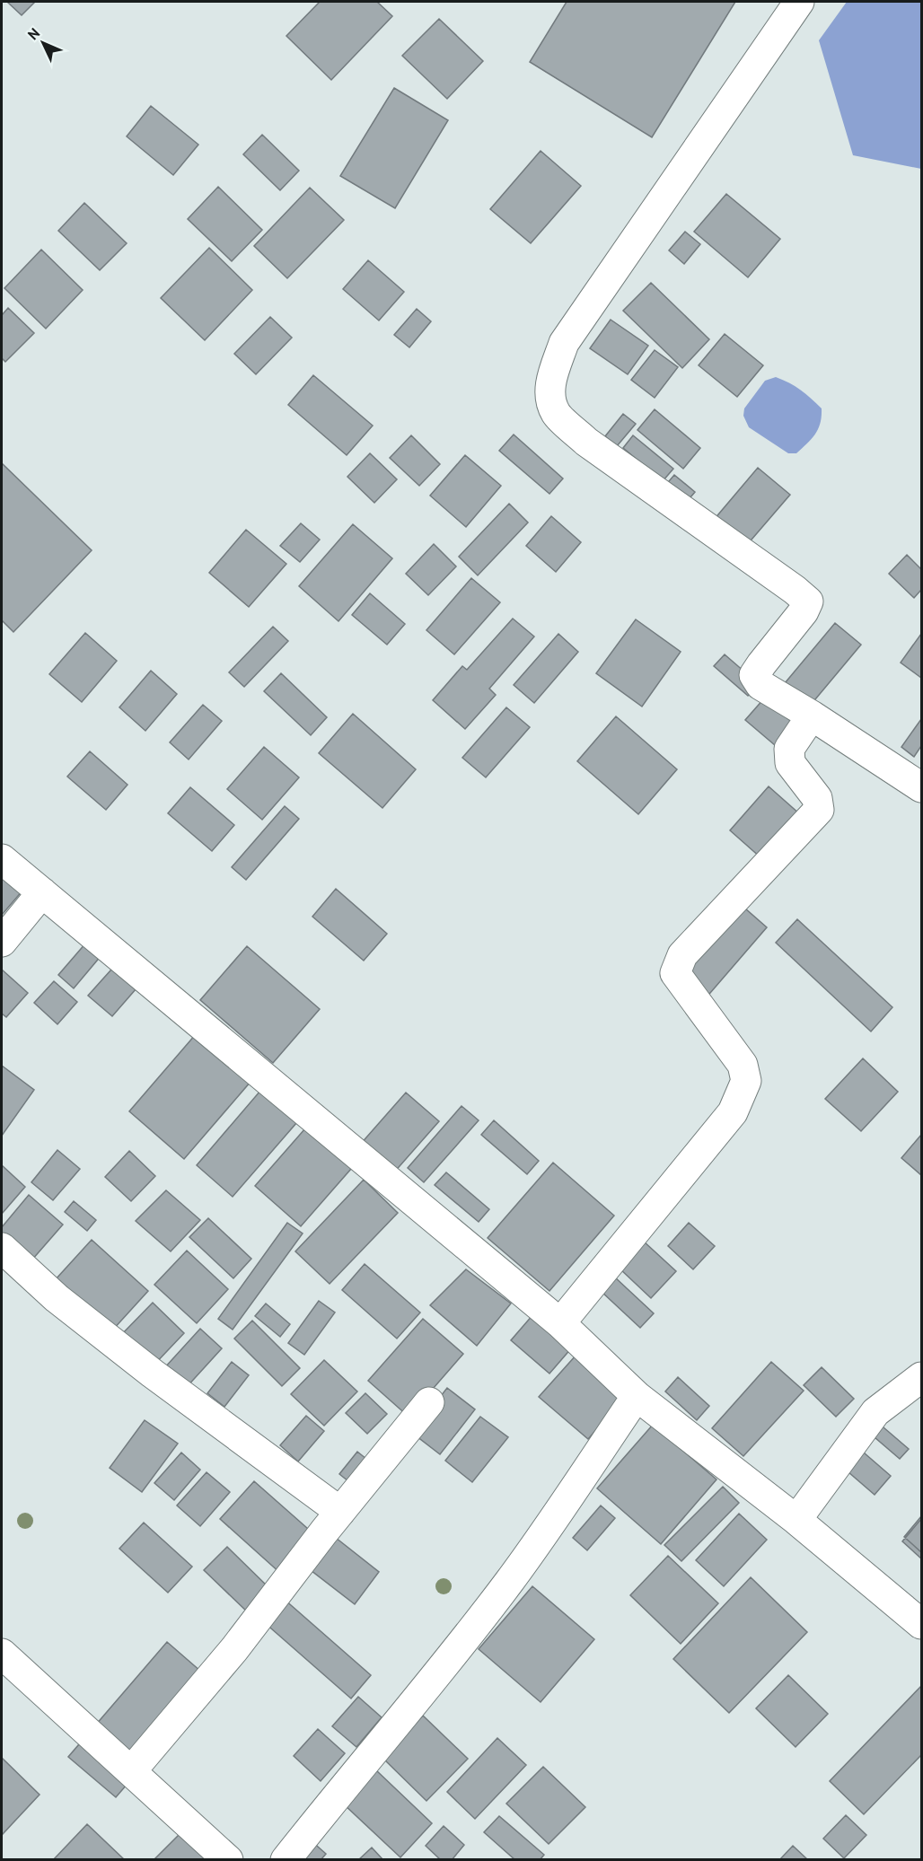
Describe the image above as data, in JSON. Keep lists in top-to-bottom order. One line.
{"north":"top left"}
